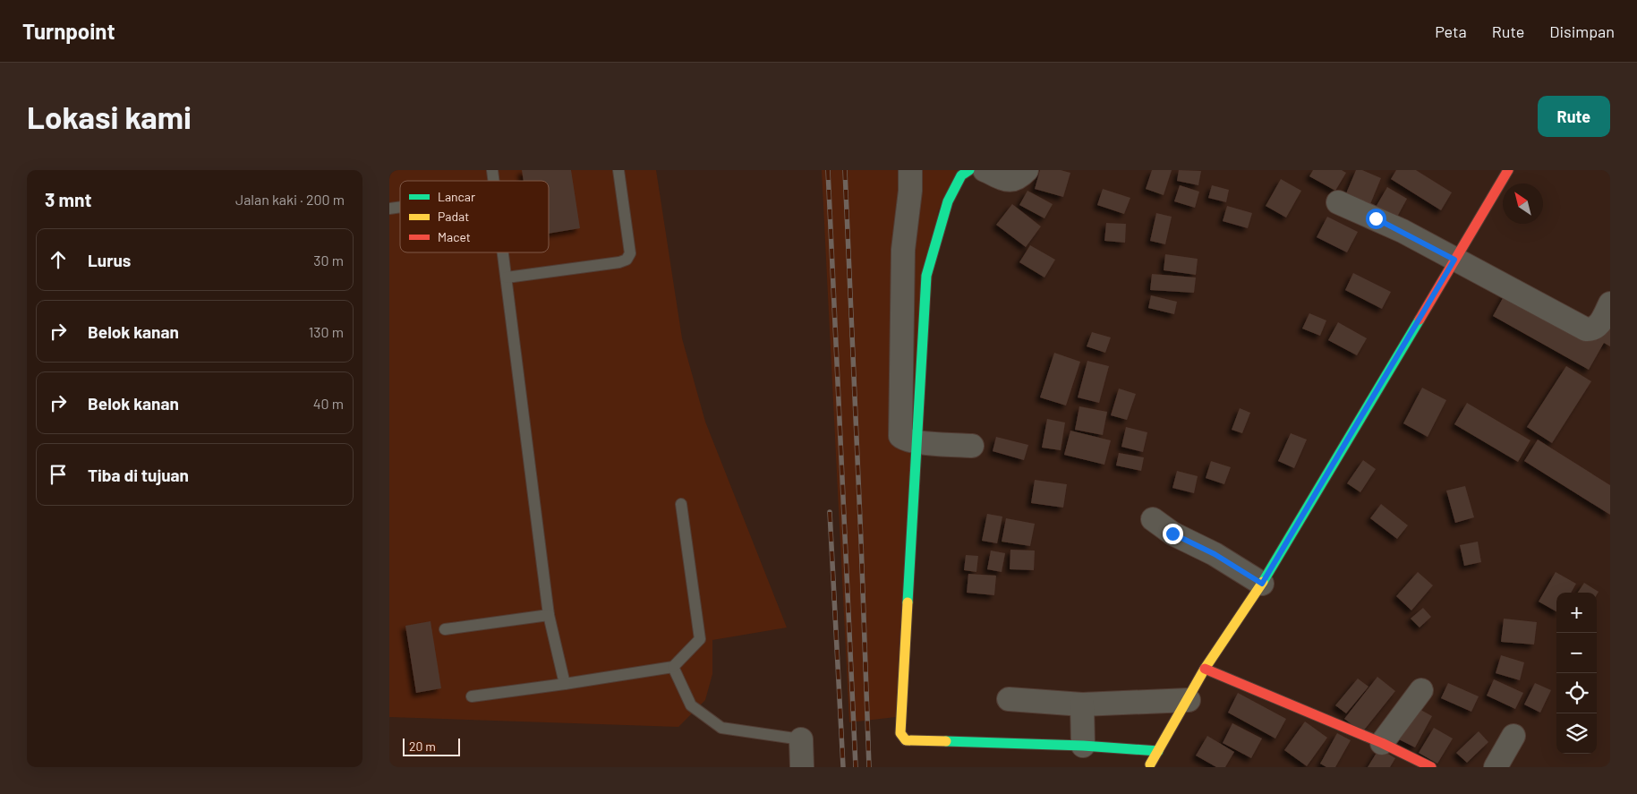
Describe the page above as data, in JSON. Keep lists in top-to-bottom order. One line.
{"legend":["Lancar","Padat","Macet"],"scale_bar":"20 m","north":"top left","page":{"header":"Turnpoint","nav":["Peta","Rute","Disimpan"],"buttons":"Rute","title":"Lokasi kami","heading":["3 mnt","Jalan kaki · 200 m"],"list":[["Lurus","30 m"],["Belok kanan","130 m"],["Belok kanan","40 m"],"Tiba di tujuan"],"map_buttons":["+","−"],"scale":"20 m"}}
